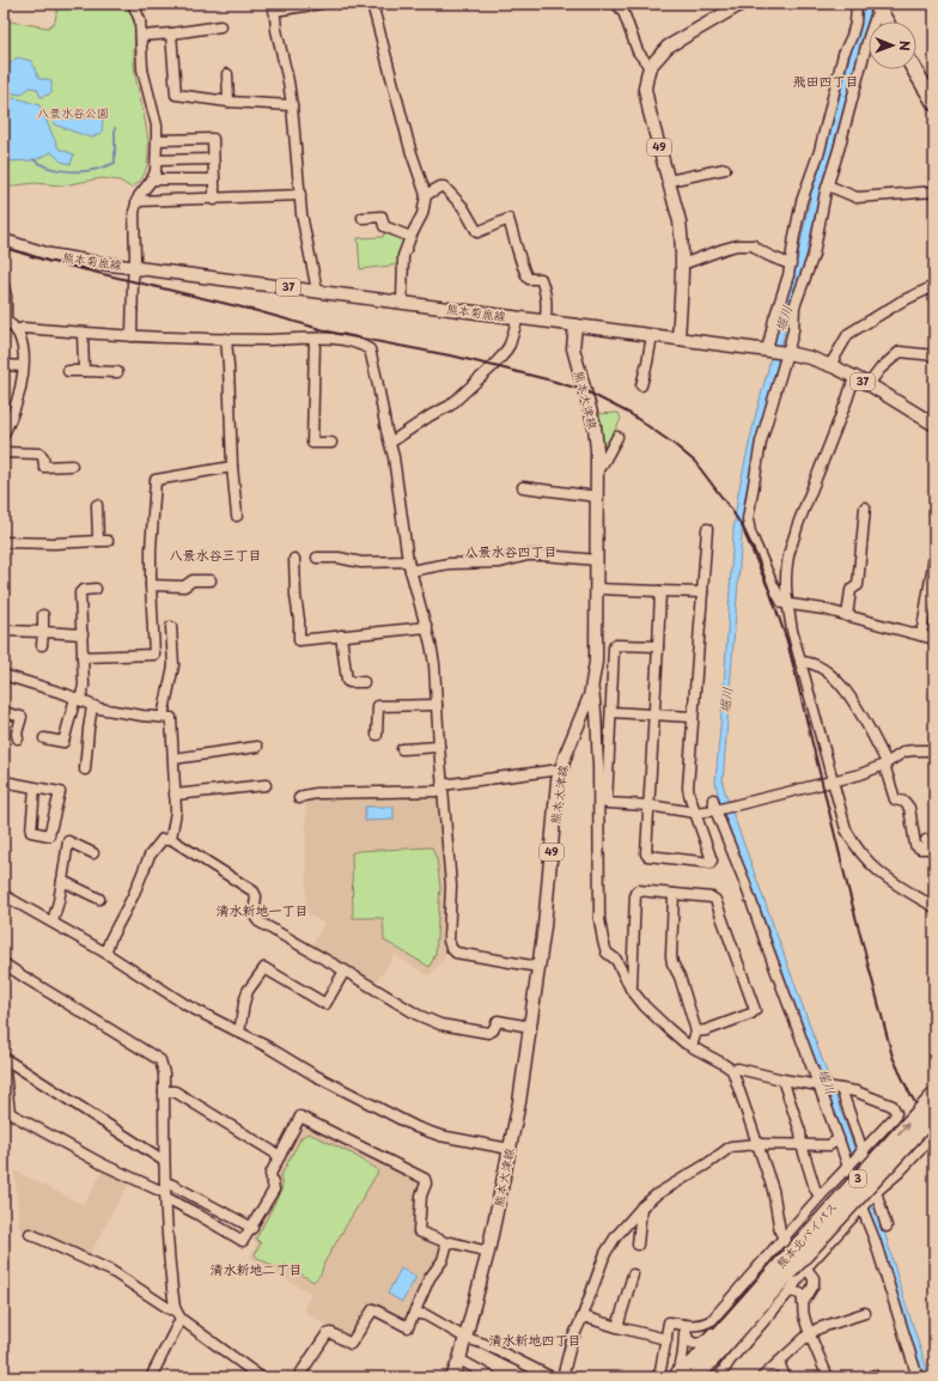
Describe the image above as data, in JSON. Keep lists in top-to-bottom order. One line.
{"streets":{"highway":["3","熊本北バイパス"],"main road":["49","熊本菊鹿線","37","熊本大津線"]},"crossings":[["49","熊本菊鹿線"],["熊本菊鹿線","熊本大津線"]],"districts":["飛田四丁目","八景水谷四丁目","八景水谷三丁目","清水新地一丁目","清水新地二丁目","清水新地四丁目"],"water":["堀川"],"parks":["八景水谷公園"],"north":"right"}
